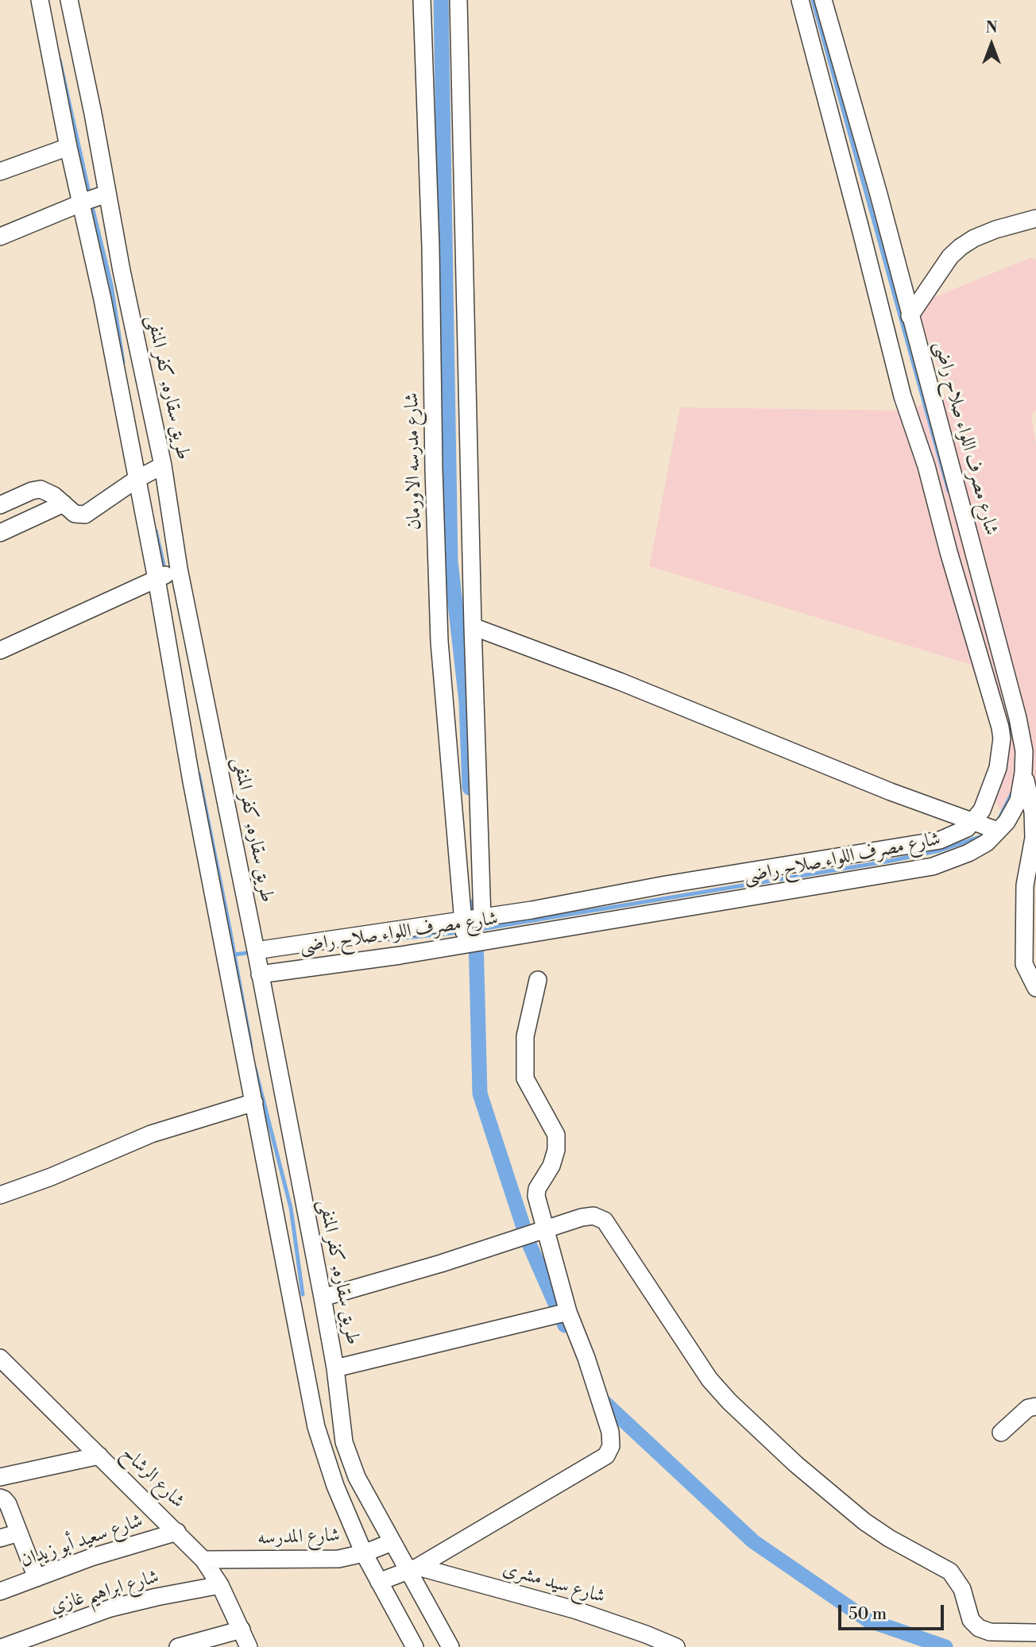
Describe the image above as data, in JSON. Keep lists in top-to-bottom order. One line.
{"streets":{"street":["طريق سقاره, كفر المنفى","شارع مصرف اللواء صلاح راضى","شارع مدرسه الاورمان","شارع الرشاح","شارع المدرسه","شارع سعيد أبو زيدان","شارع سيد مشرى","شارع ابراهيم غازي"]},"crossings":[["طريق سقاره, كفر المنفى","شارع مصرف اللواء صلاح راضى"],["طريق سقاره, كفر المنفى","شارع المدرسه"],["طريق سقاره, كفر المنفى","شارع سيد مشرى"],["شارع مصرف اللواء صلاح راضى","شارع مدرسه الاورمان"],["شارع الرشاح","شارع المدرسه"],["شارع الرشاح","شارع سعيد أبو زيدان"],["شارع الرشاح","شارع ابراهيم غازي"]],"scale_bar":"50 m","north":"top"}
